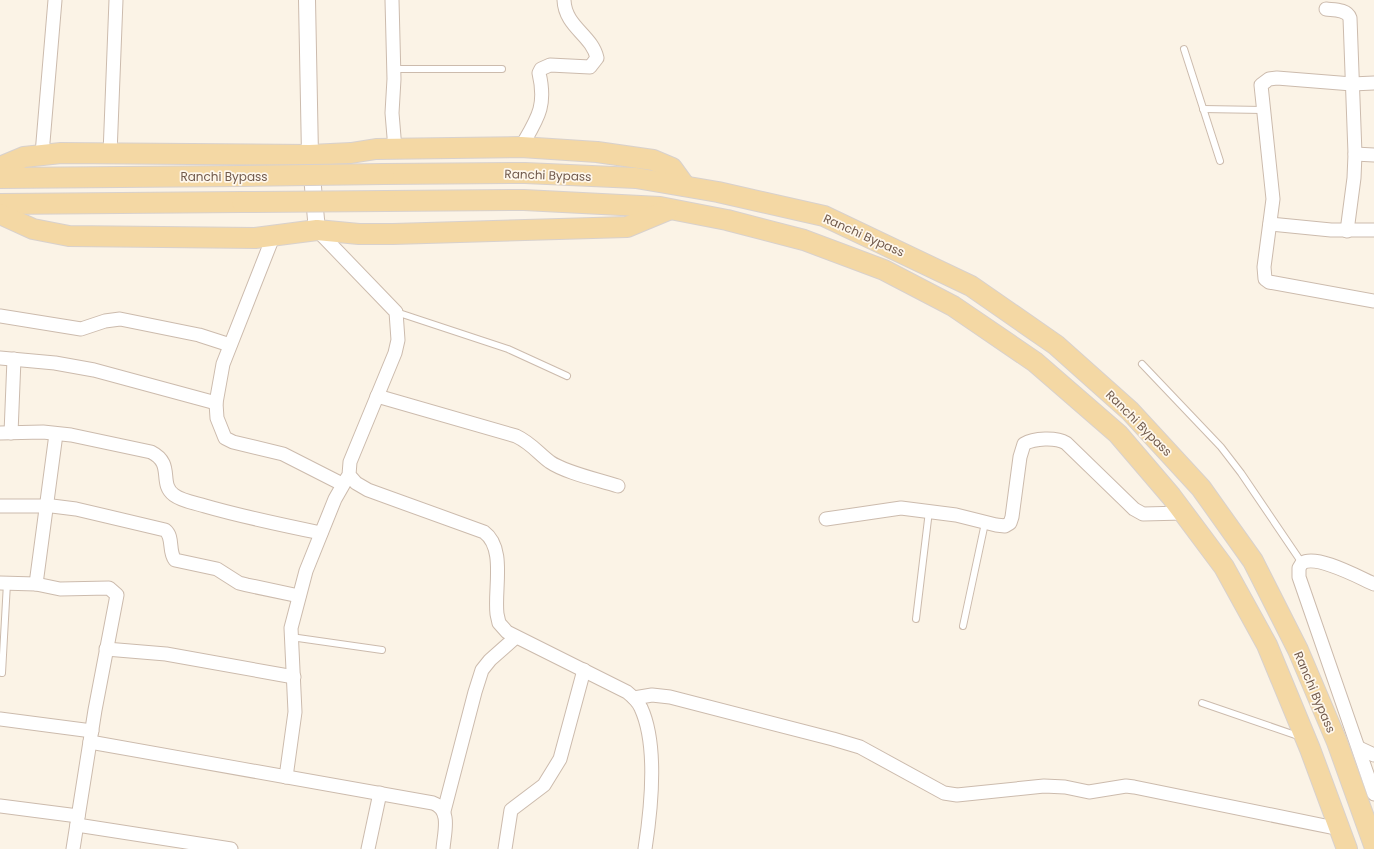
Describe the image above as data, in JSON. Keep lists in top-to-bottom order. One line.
{"streets":{"main road":["Ranchi Bypass"]}}
